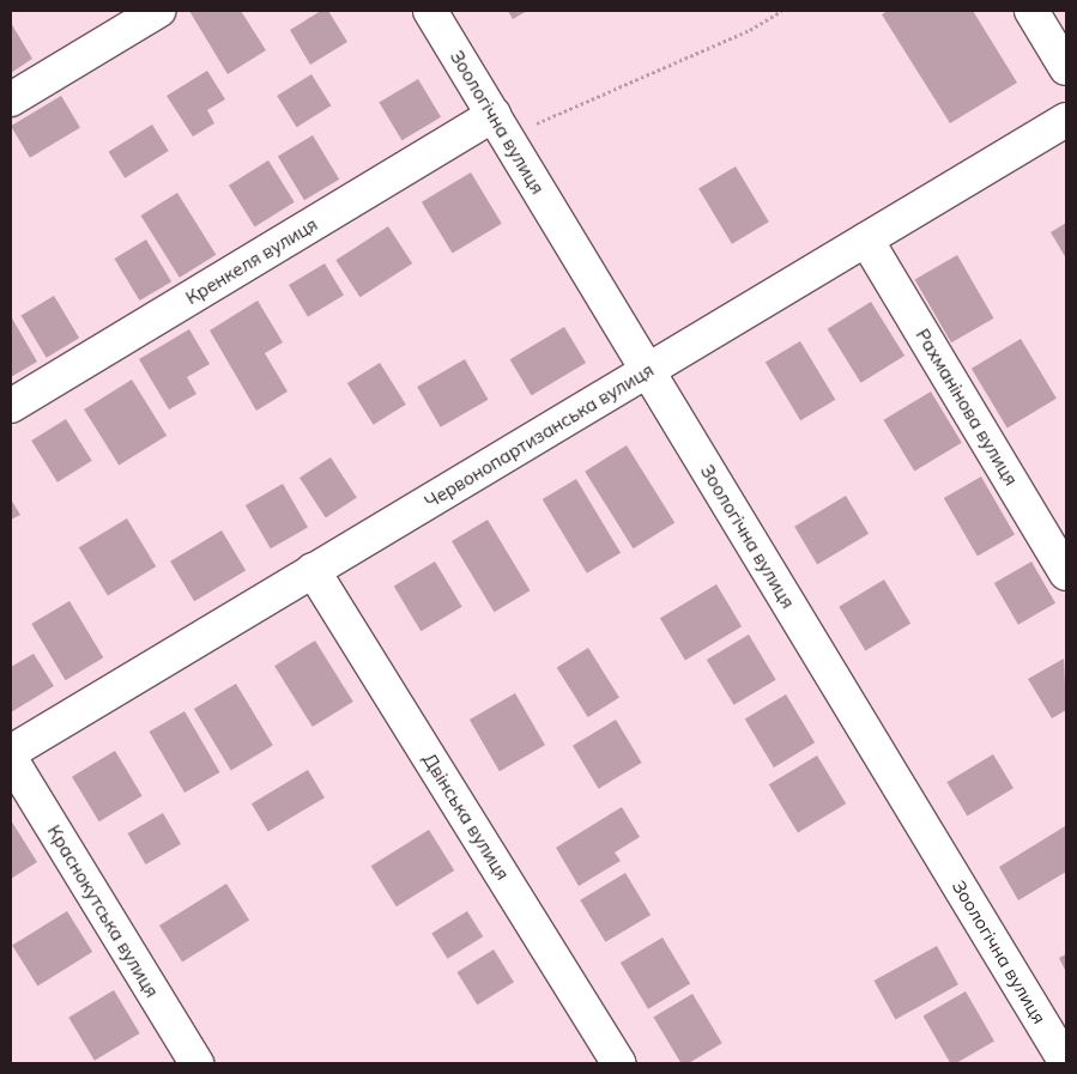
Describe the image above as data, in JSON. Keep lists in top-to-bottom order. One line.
{"streets":{"street":["Зоологічна вулиця","Кренкеля вулиця","Рахманінова вулиця","Червонопартизанська вулиця","Двінська вулиця","Краснокутська вулиця"]},"crossings":[["Зоологічна вулиця","Кренкеля вулиця"],["Зоологічна вулиця","Червонопартизанська вулиця"],["Рахманінова вулиця","Червонопартизанська вулиця"],["Червонопартизанська вулиця","Двінська вулиця"]]}
